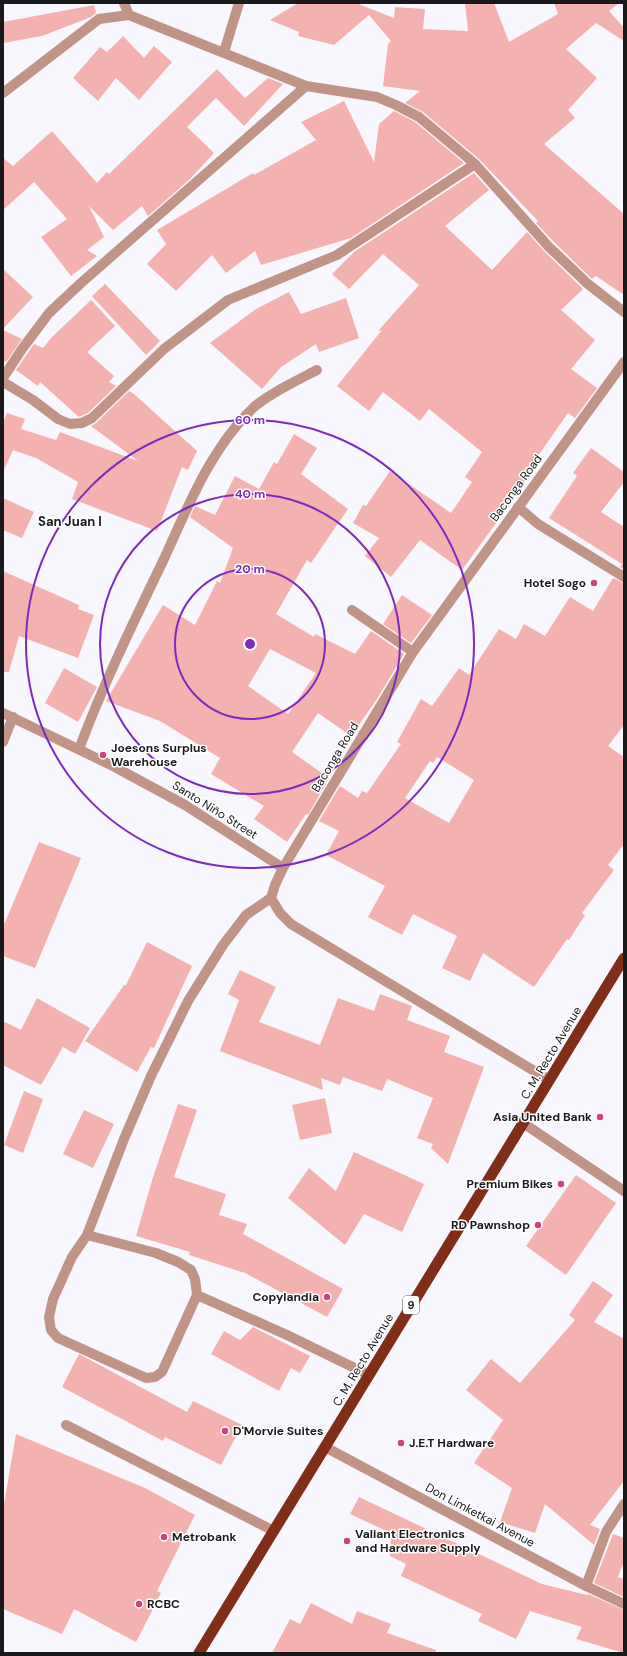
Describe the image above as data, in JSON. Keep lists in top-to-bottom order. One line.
{"streets":{"highway":["C. M. Recto Avenue","9"],"street":["Baconga Road","Santo Niño Street","Don Limketkai Avenue"]},"crossings":[["Baconga Road","Santo Niño Street"],["C. M. Recto Avenue","Don Limketkai Avenue"]],"districts":["San Juan I"],"places":["Hotel Sogo","Joesons Surplus Warehouse","Asia United Bank","Premium Bikes","RD Pawnshop","Copylandia","D'Morvie Suites","J.E.T Hardware","Metrobank","Valiant Electronics and Hardware Supply","RCBC"],"rings":["60 m","40 m","20 m"]}
